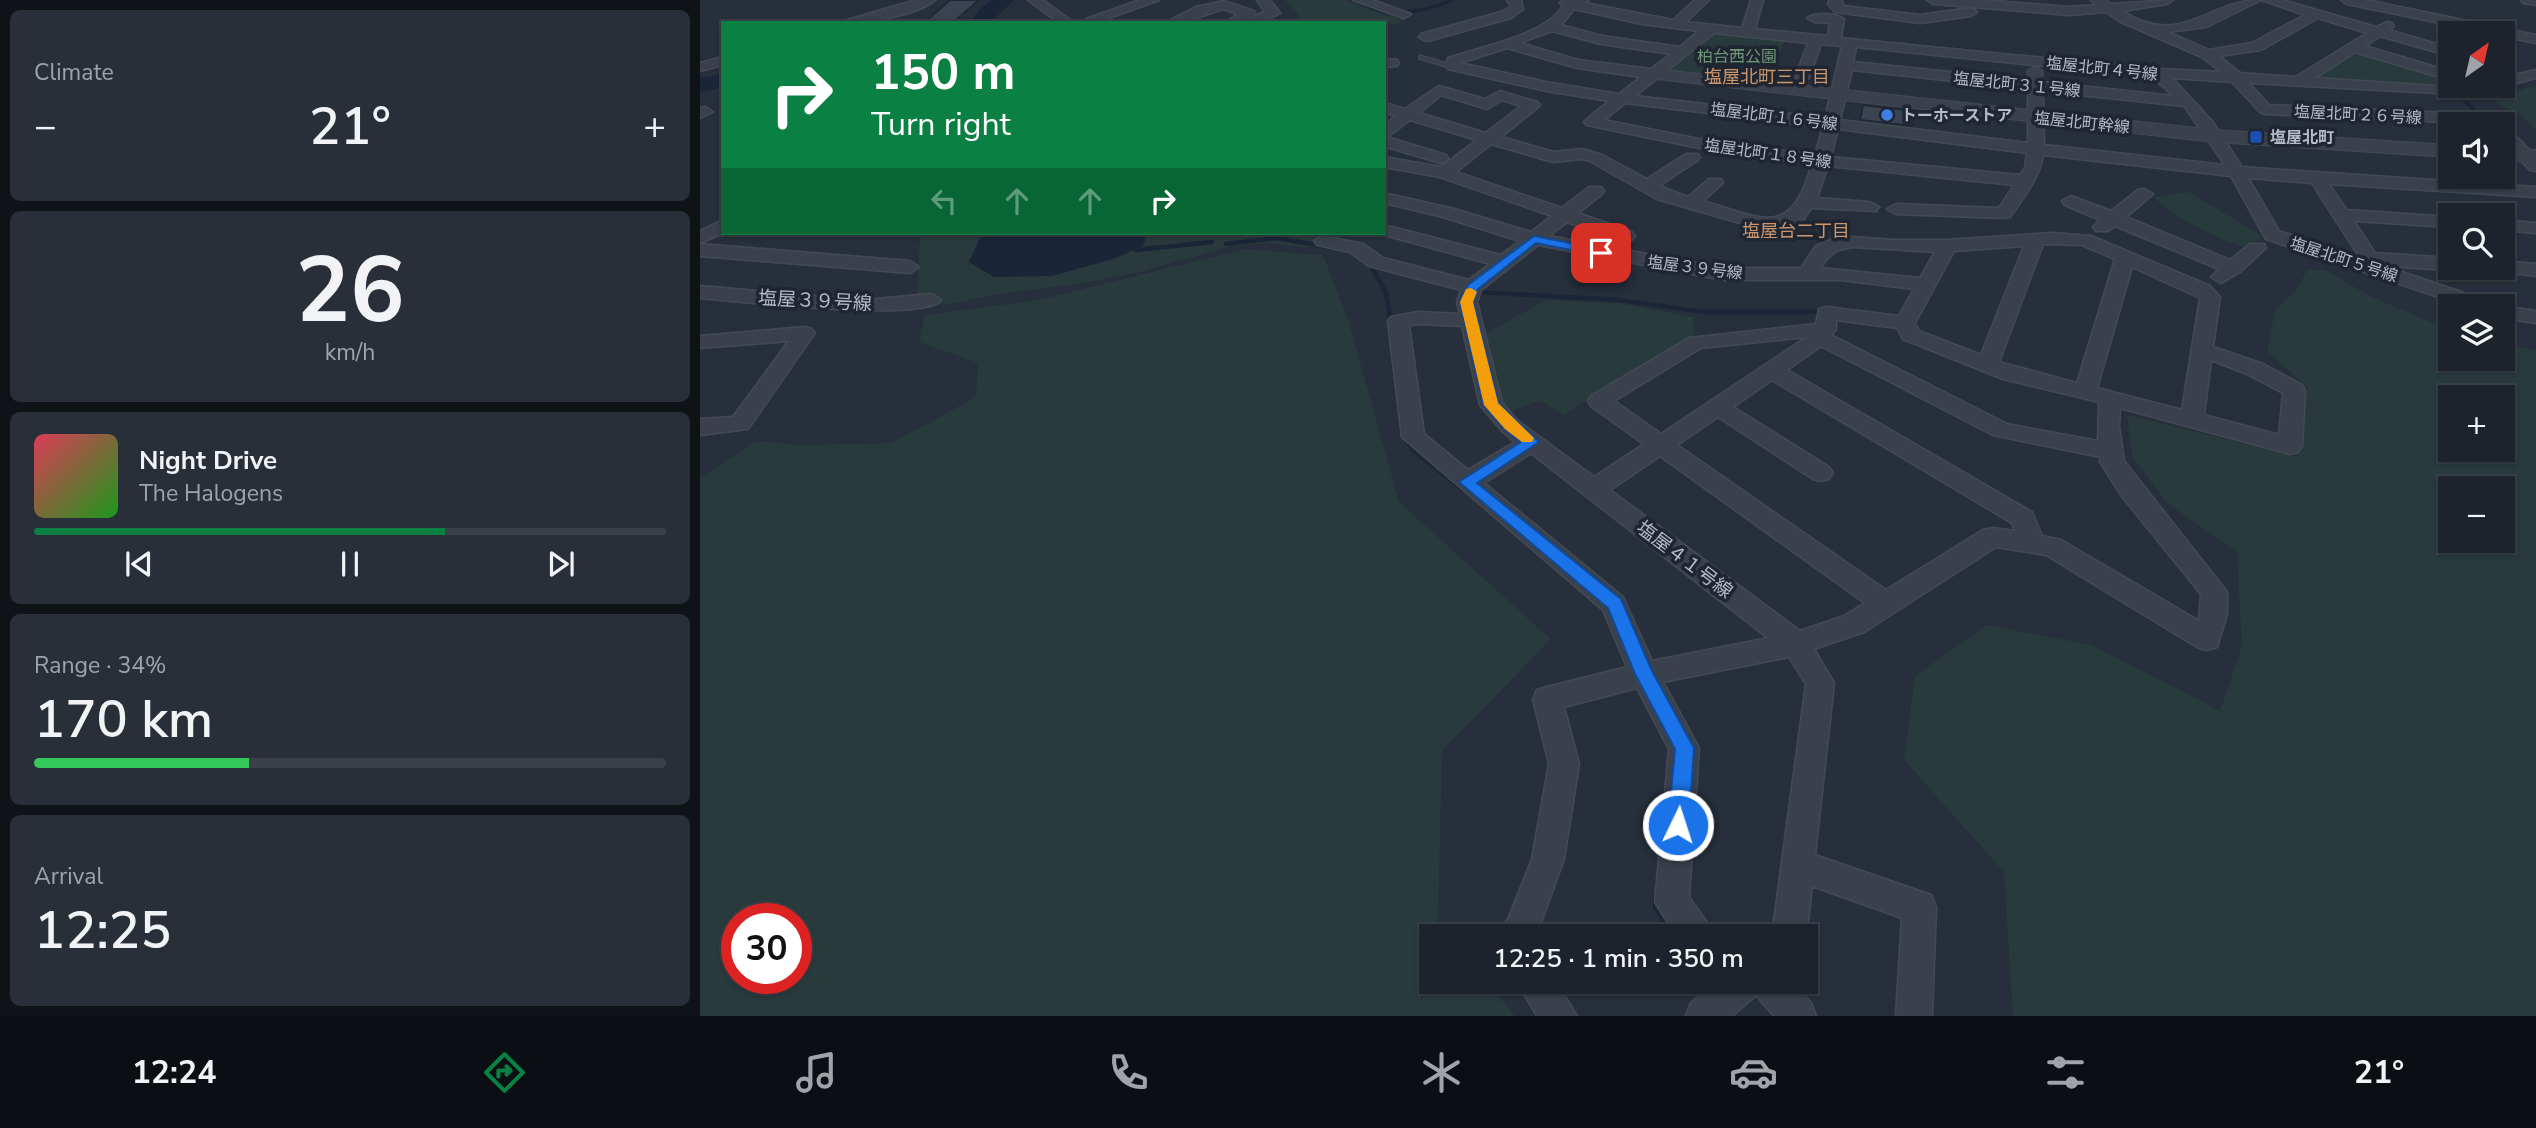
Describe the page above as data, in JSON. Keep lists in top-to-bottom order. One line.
{"streets":{"street":["塩屋北町４号線","塩屋北町３１号線","塩屋北町２６号線","塩屋北町１６号線","塩屋北町幹線","塩屋北町１８号線","塩屋北町５号線","塩屋３９号線","塩屋４１号線"]},"crossings":[["塩屋北町４号線","塩屋北町５号線"],["塩屋北町３１号線","塩屋北町５号線"],["塩屋北町１６号線","塩屋北町１８号線"],["塩屋北町１６号線","塩屋北町５号線"],["塩屋北町幹線","塩屋北町１８号線"],["塩屋北町幹線","塩屋北町５号線"]],"districts":["塩屋北町三丁目","塩屋台二丁目"],"parks":["柏台西公園"],"places":{"other":["トーホーストア"],"transit":["塩屋北町"]},"north":"top right","page":{"tile":["Climate",["26","km/h"],["Range · 34%","170 km"],["Arrival","12:25"]],"map_buttons":["+","−"],"turn":["150 m","Turn right"],"heat":["−","21°","+"],"song":["Night Drive","The Halogens"],"limit":"30","trip":"12:25 · 1 min · 350 m","tabs":["12:24","21°"]}}
